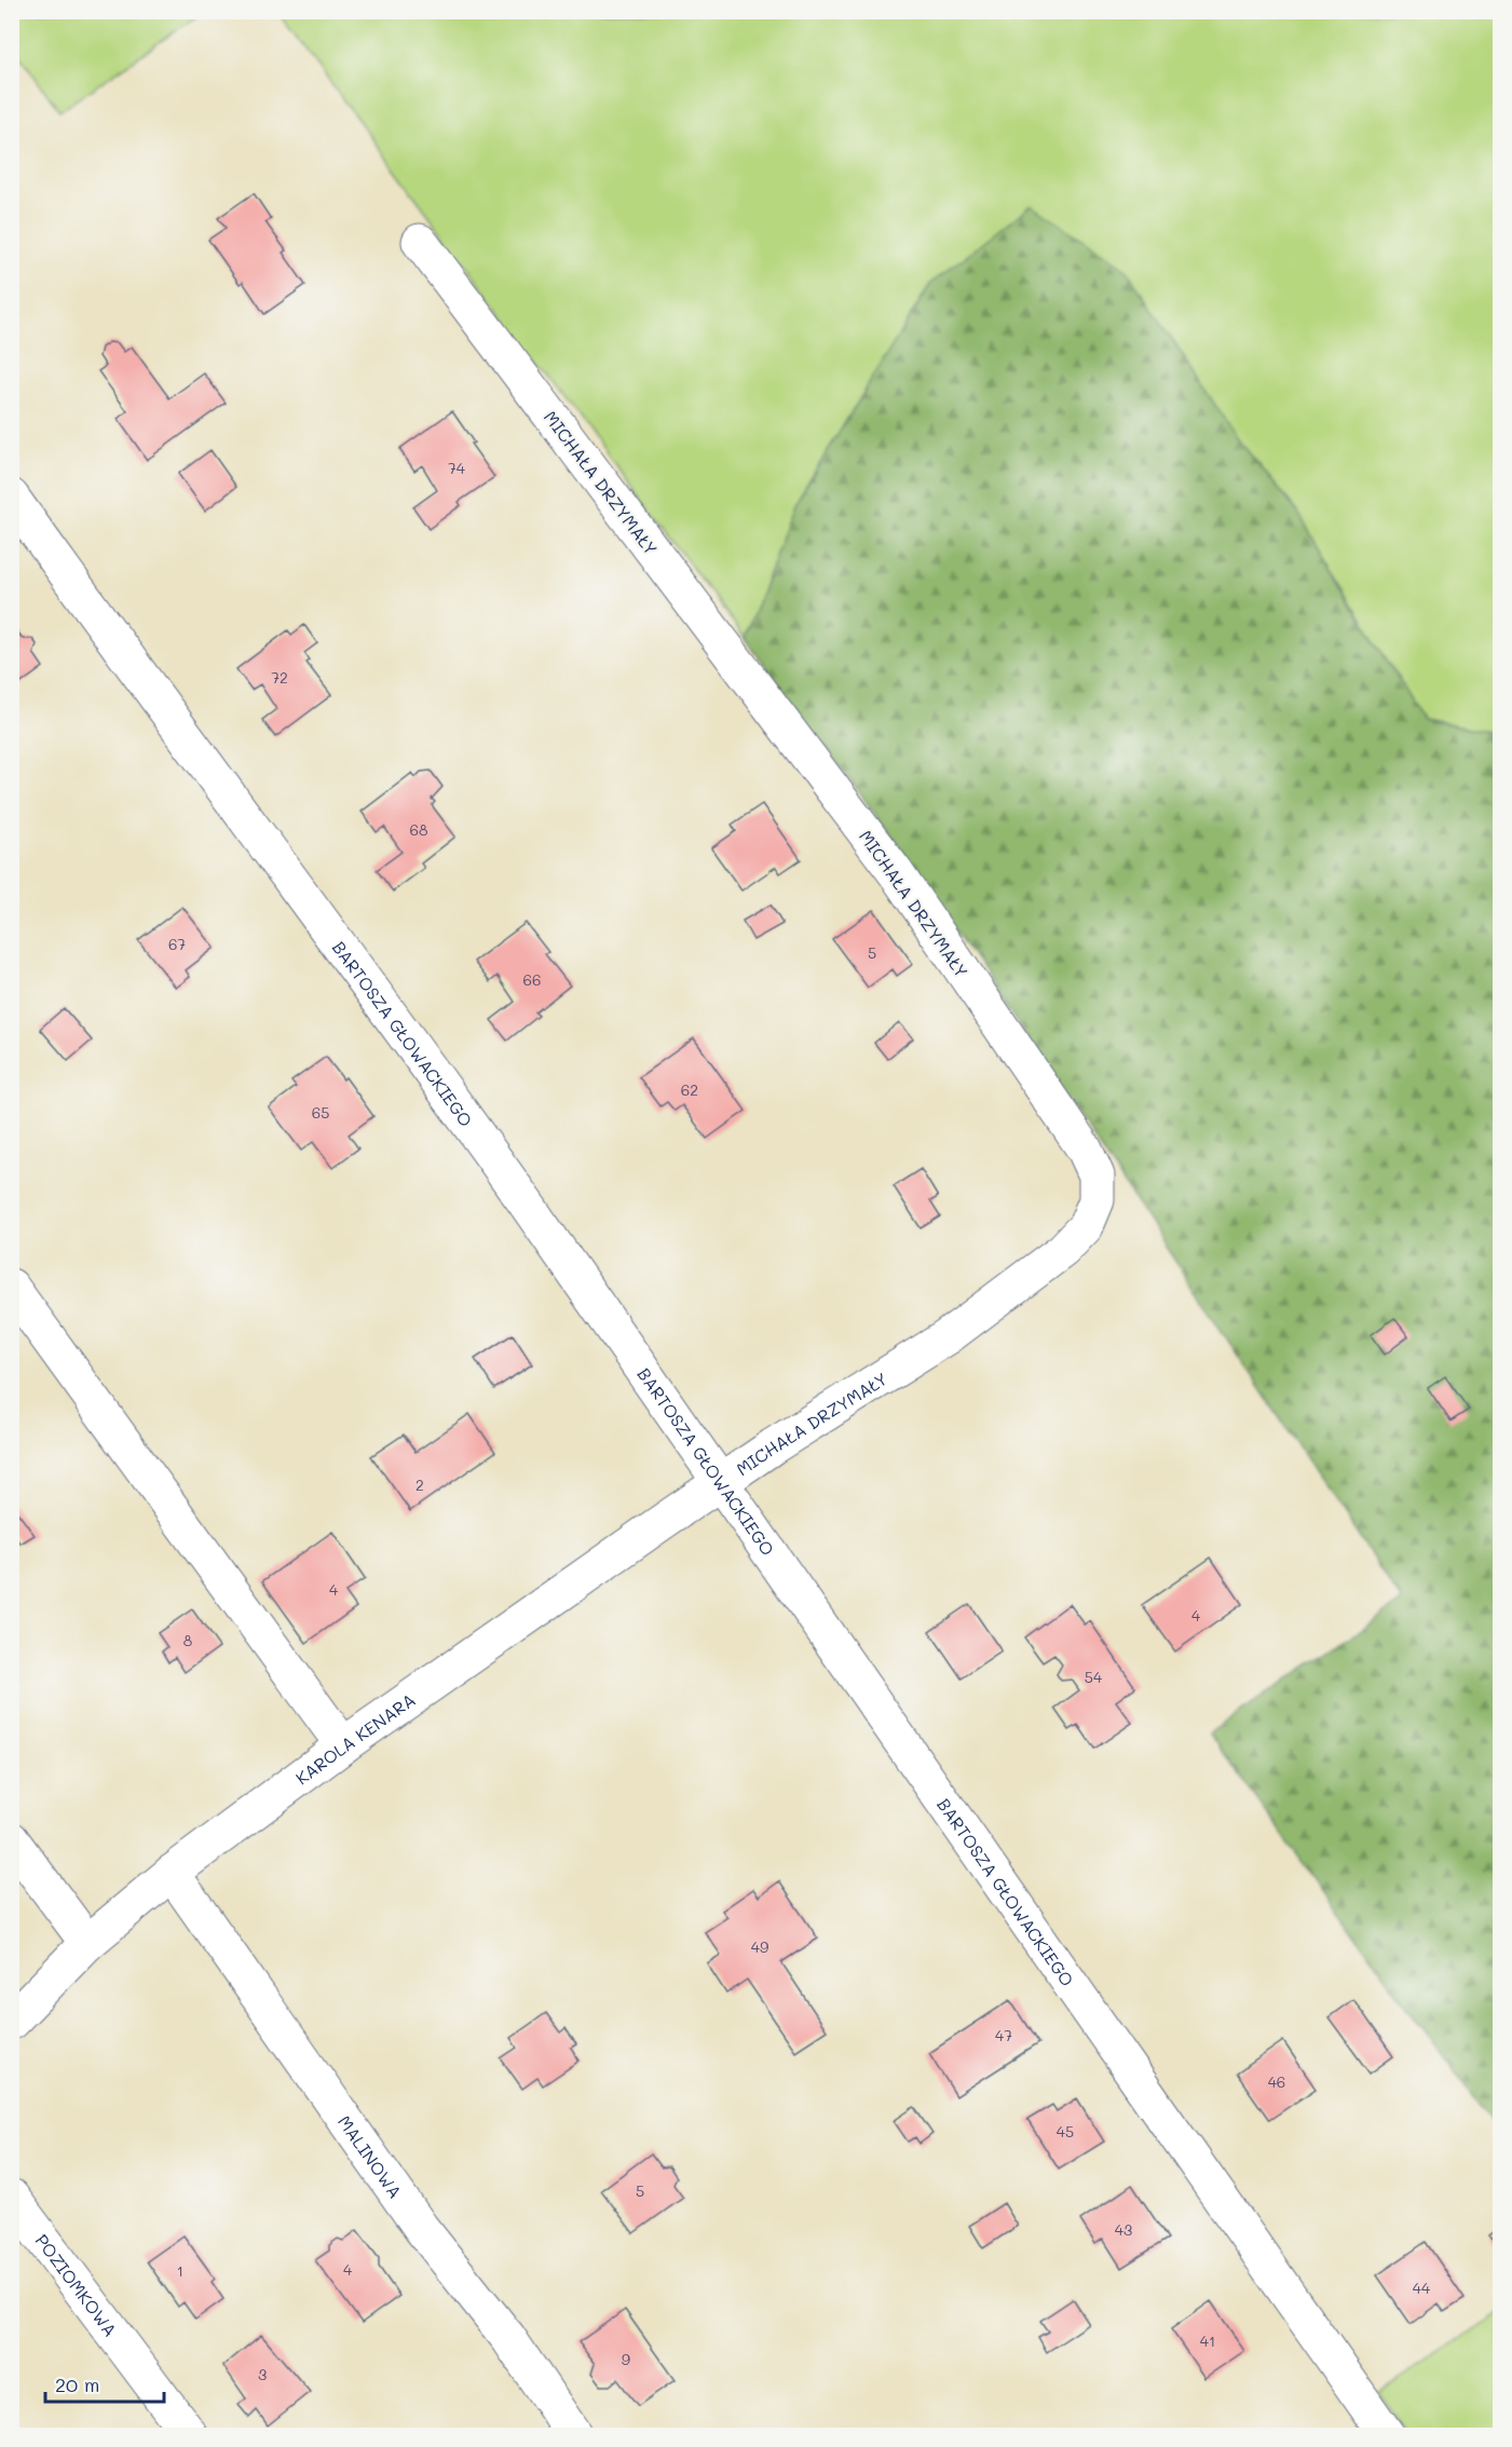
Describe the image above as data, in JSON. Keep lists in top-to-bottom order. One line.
{"streets":{"street":["MICHAŁA DRZYMAŁY","BARTOSZA GŁOWACKIEGO","KAROLA KENARA","MALINOWA","POZIOMKOWA"]},"crossings":[["MICHAŁA DRZYMAŁY","BARTOSZA GŁOWACKIEGO"],["MICHAŁA DRZYMAŁY","KAROLA KENARA"],["BARTOSZA GŁOWACKIEGO","KAROLA KENARA"],["KAROLA KENARA","MALINOWA"]],"house_numbers":["74","72","68","67","5","66","62","65","2","4","4","8","54","49","47","46","45","5","43","4","1","44","41","9","3"],"scale_bar":"20 m"}
